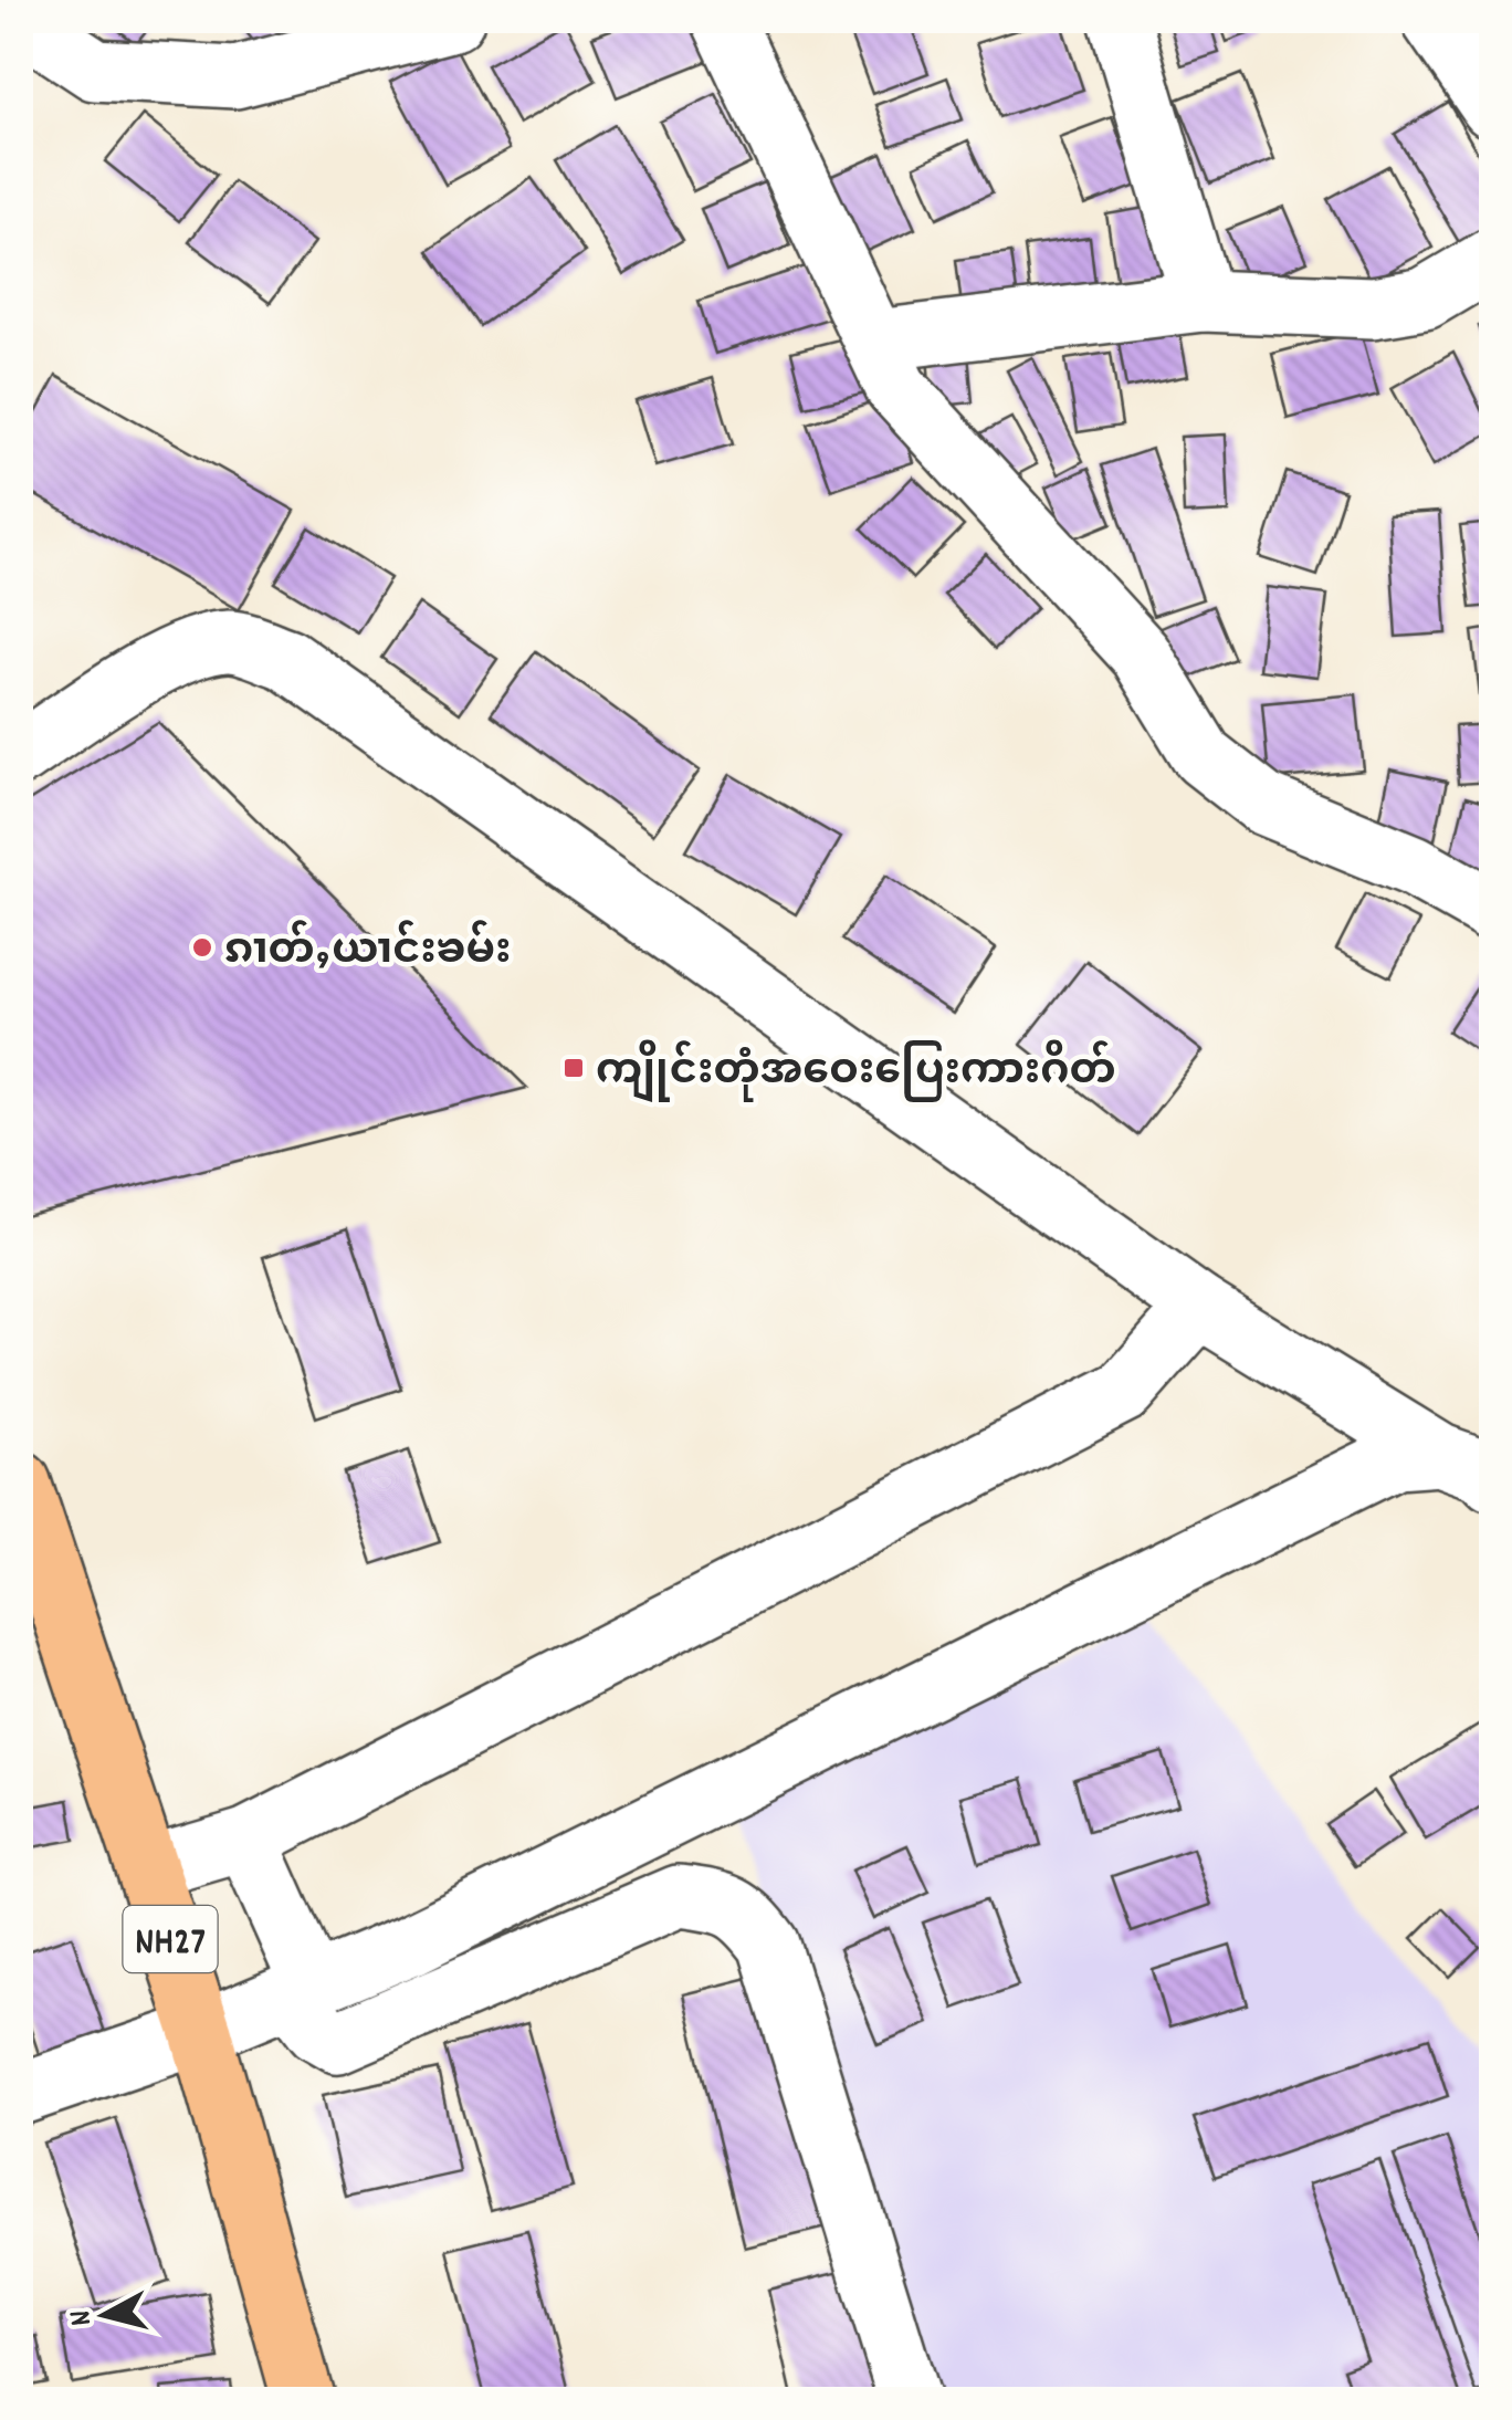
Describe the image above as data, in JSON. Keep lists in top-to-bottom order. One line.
{"streets":{"highway":["NH27"]},"places":{"other":["ၵၢတ်ႇယၢင်းၶမ်း"],"transit":["ကျိုင်းတုံအဝေးပြေးကားဂိတ်"]},"north":"left"}
